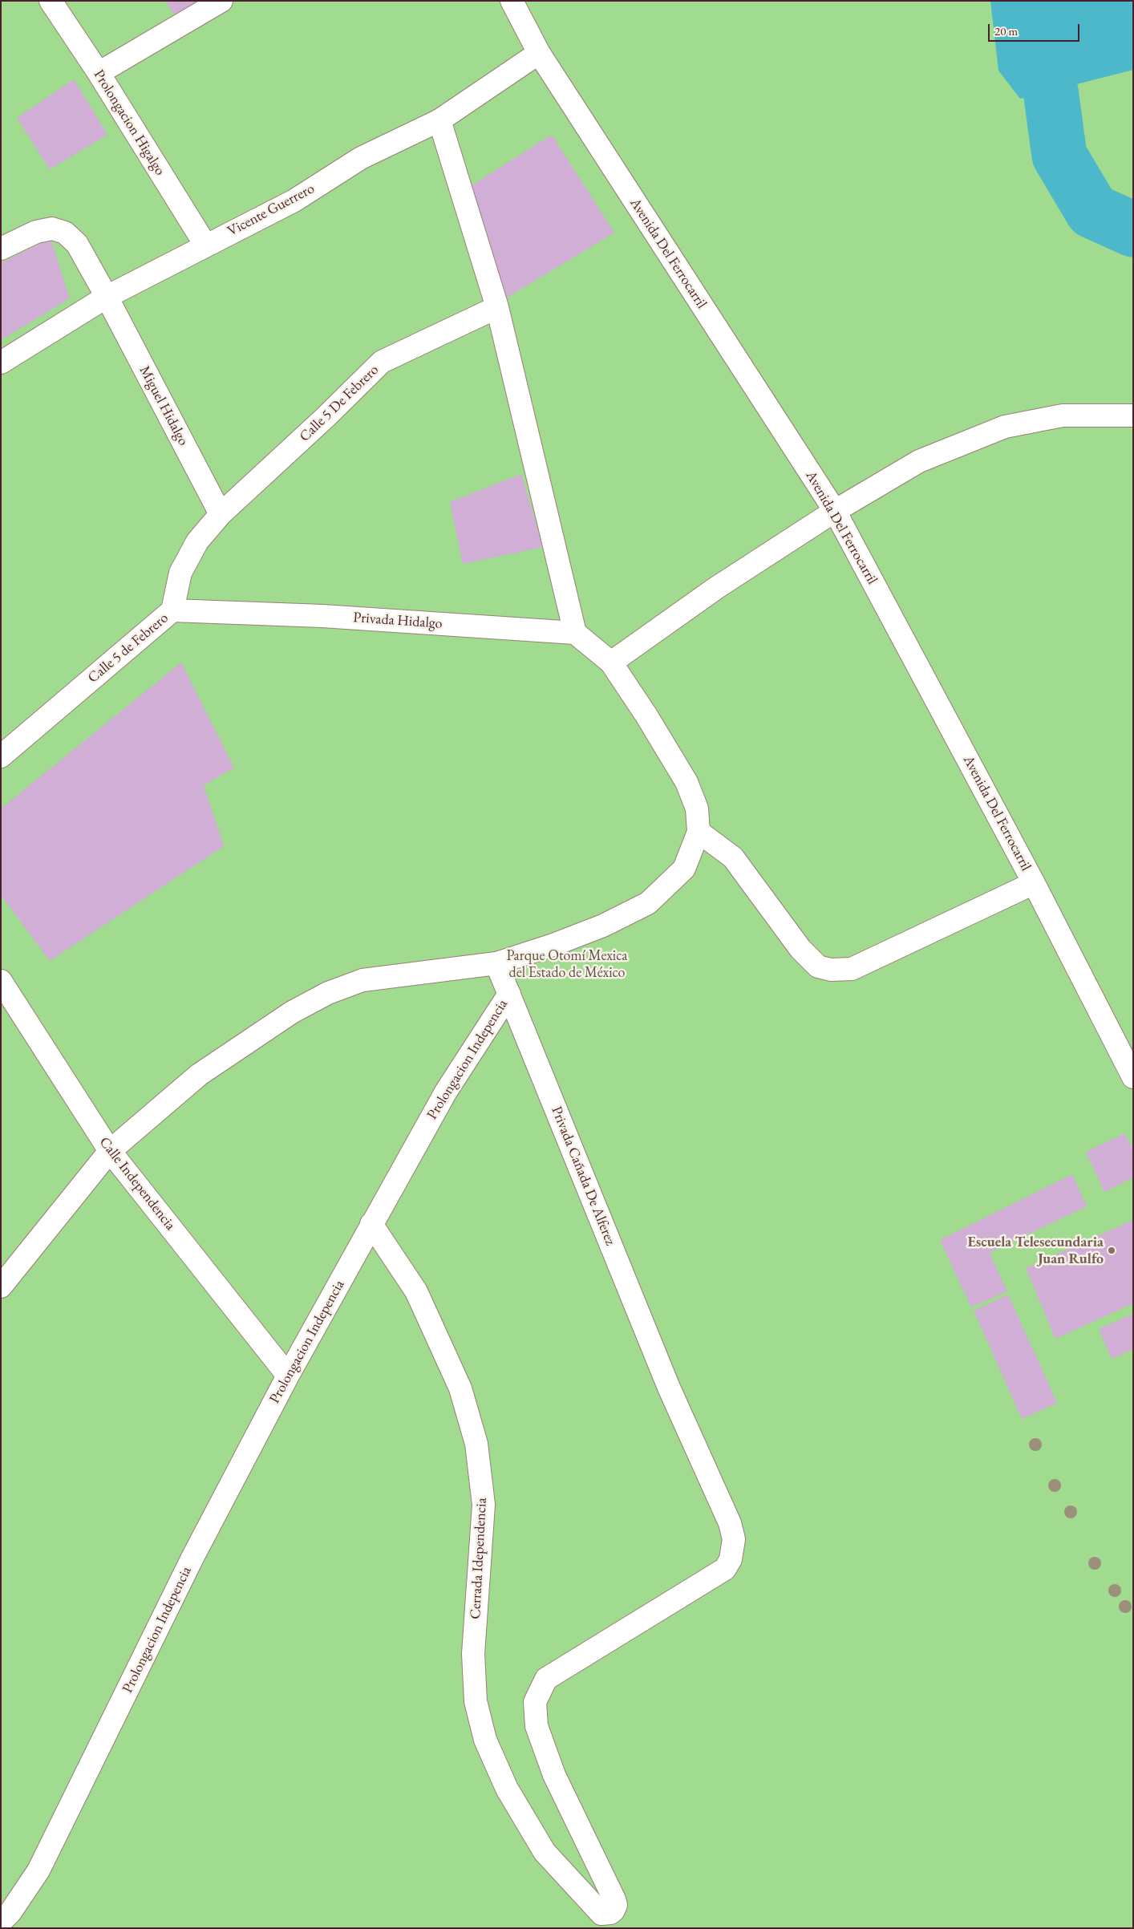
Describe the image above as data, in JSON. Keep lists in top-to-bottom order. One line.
{"streets":{"street":["Prolongacion Higalgo","Vicente Guerrero","Avenida Del Ferrocarril","Calle 5 De Febrero","Miguel Hidalgo","Privada Hidalgo","Calle 5 de Febrero","Prolongacion Indepencia","Privada Cañada De Alferez","Calle Independencia","Cerrada Idependencia"]},"crossings":[["Prolongacion Higalgo","Vicente Guerrero"],["Vicente Guerrero","Avenida Del Ferrocarril"],["Vicente Guerrero","Miguel Hidalgo"],["Calle 5 De Febrero","Miguel Hidalgo"],["Calle 5 De Febrero","Calle 5 de Febrero"],["Miguel Hidalgo","Calle 5 de Febrero"],["Privada Hidalgo","Calle 5 de Febrero"],["Prolongacion Indepencia","Privada Cañada De Alferez"],["Prolongacion Indepencia","Calle Independencia"],["Prolongacion Indepencia","Cerrada Idependencia"],["Privada Cañada De Alferez","Cerrada Idependencia"]],"parks":["Parque Otomí Mexica del Estado de México"],"places":["Escuela Telesecundaria Juan Rulfo"],"scale_bar":"20 m"}
